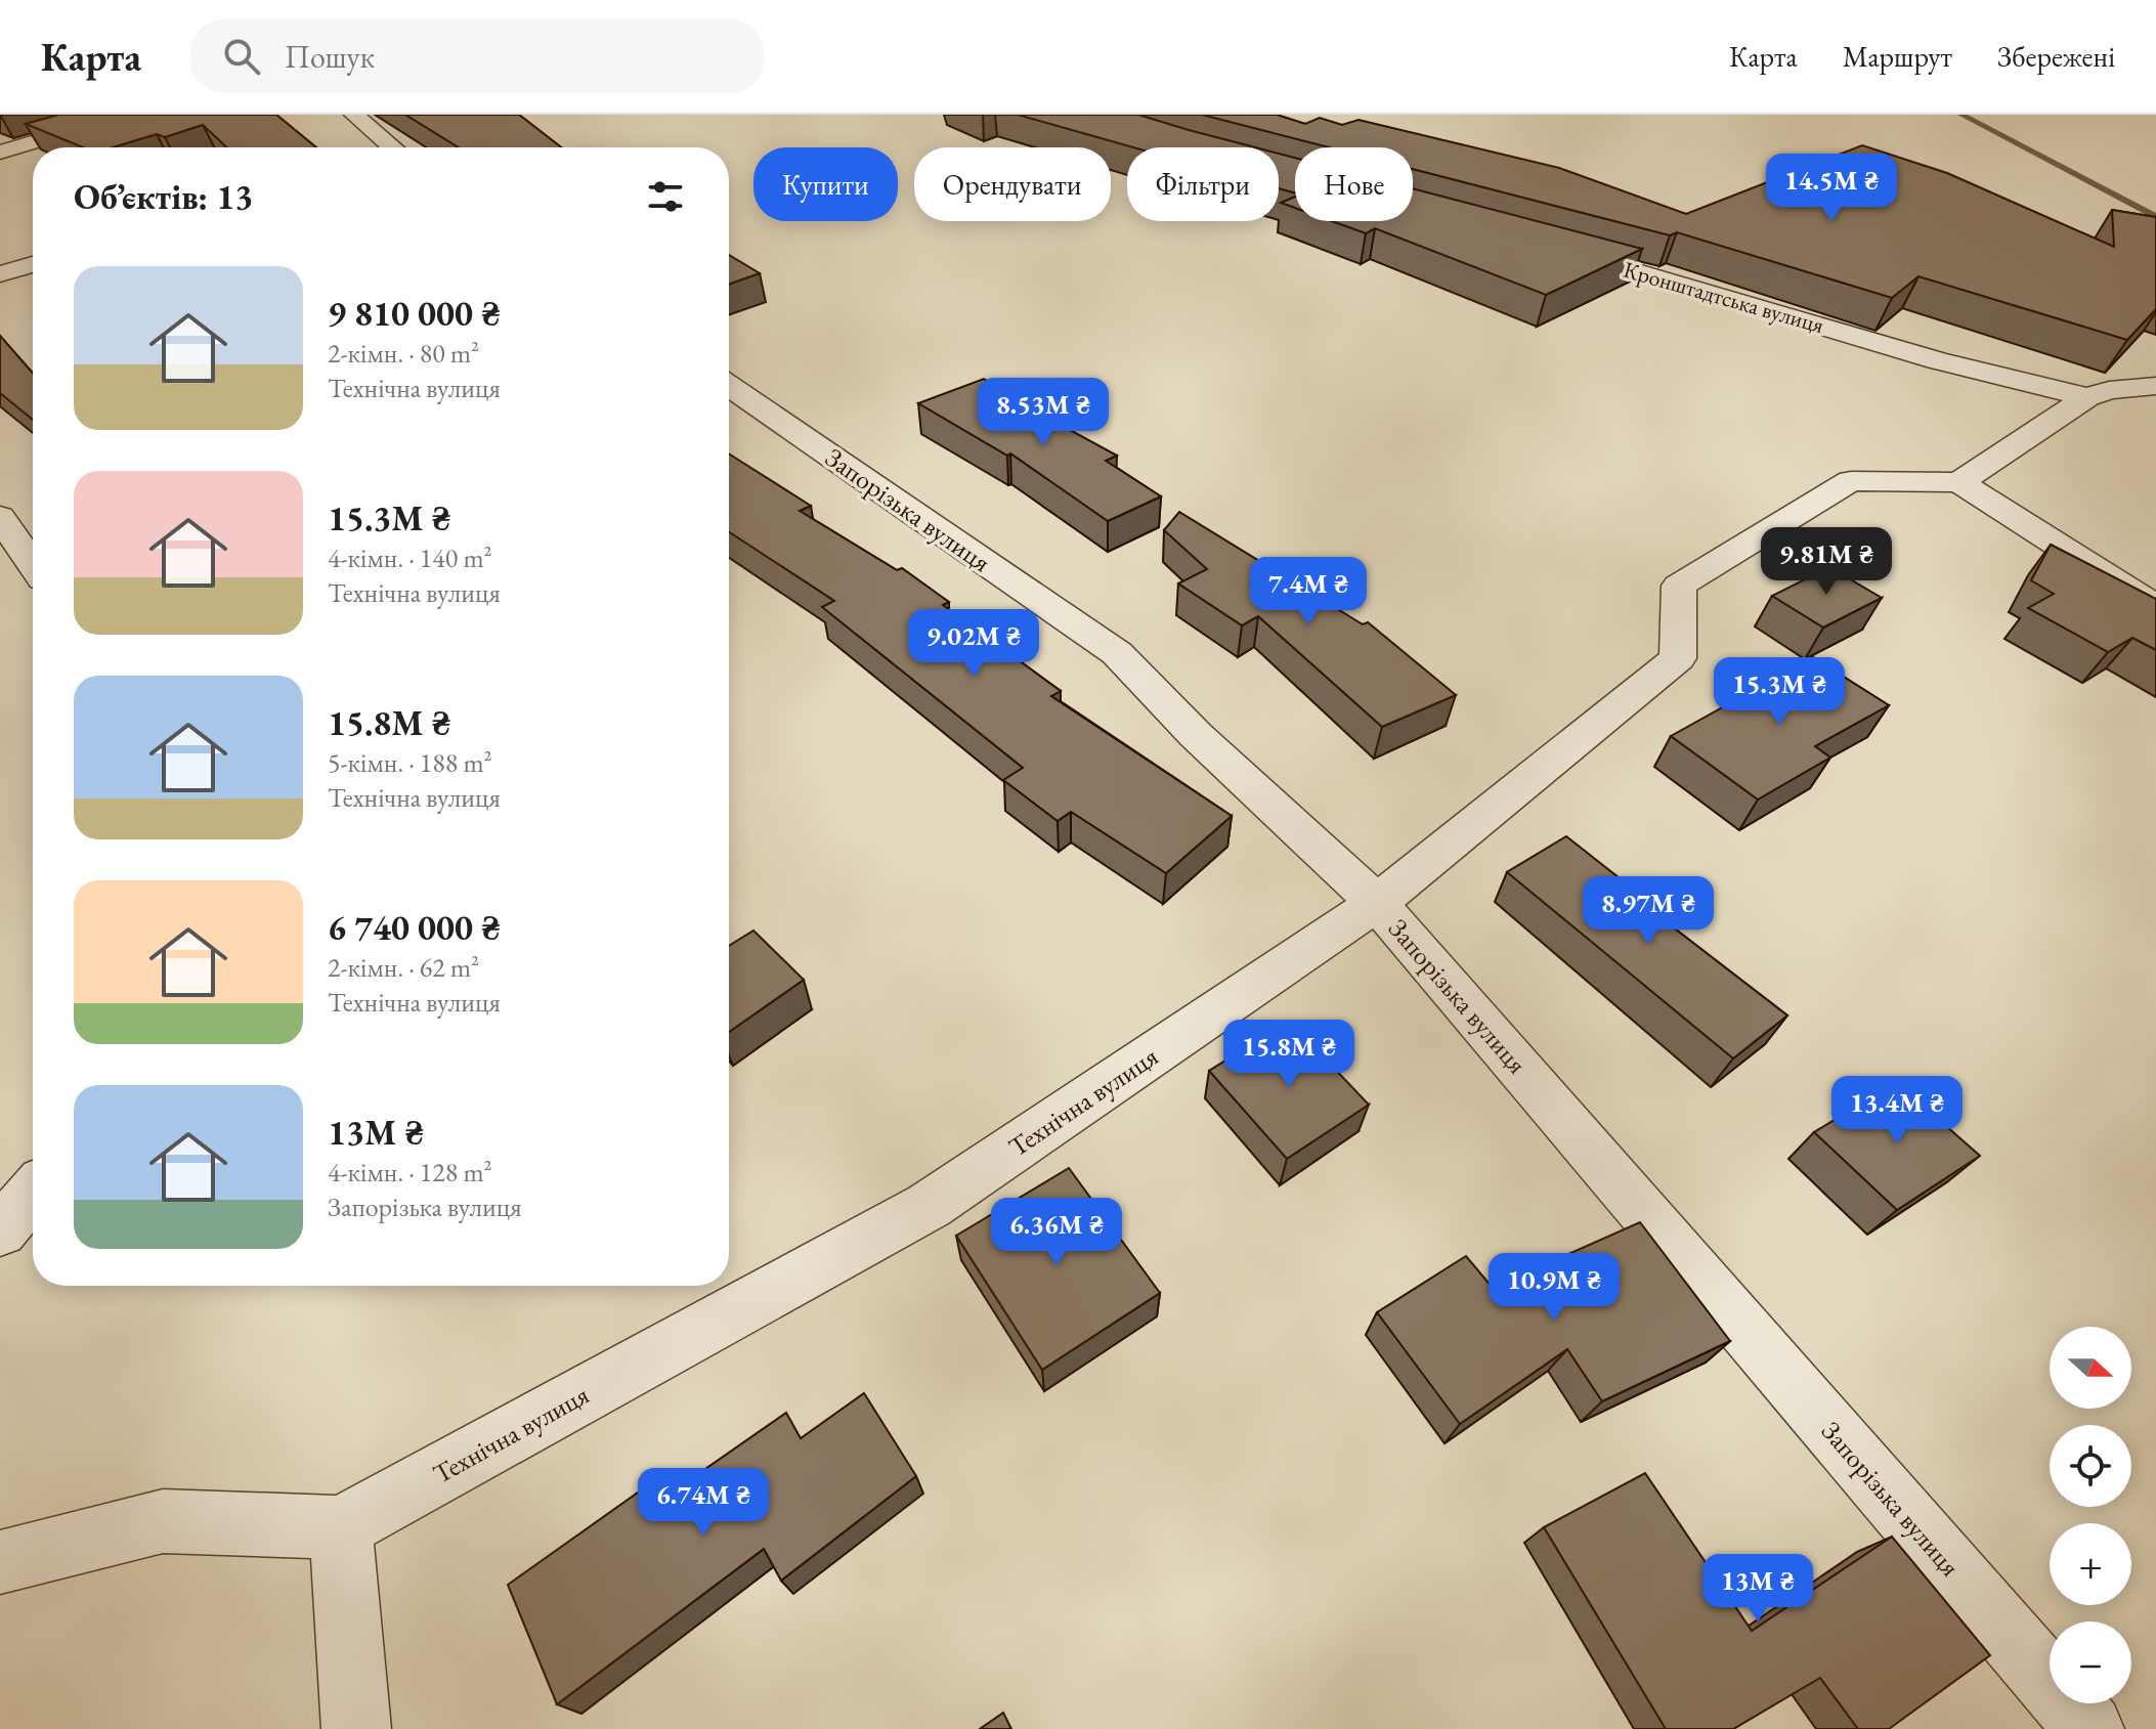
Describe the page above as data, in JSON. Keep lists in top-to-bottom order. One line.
{"streets":{"street":["Кронштадтська вулиця","Запорізька вулиця","Технічна вулиця"]},"crossings":[["Запорізька вулиця","Технічна вулиця"]],"north":"right","page":{"header":"Карта","search":"Пошук","nav":["Карта","Маршрут","Збережені"],"chip":["Купити","Орендувати","Фільтри","Нове"],"heading":"Об’єктів: 13","price":["14.5M ₴","8.53M ₴","9.81M ₴","7.4M ₴","9.02M ₴","15.3M ₴","8.97M ₴","15.8M ₴","13.4M ₴","6.36M ₴","10.9M ₴","6.74M ₴","13M ₴"],"list":[{"name":"9 810 000 ₴","note":"2-кімн. · 80 m² · Технічна вулиця"},{"name":"15.3M ₴","note":"4-кімн. · 140 m² · Технічна вулиця"},{"name":"15.8M ₴","note":"5-кімн. · 188 m² · Технічна вулиця"},{"name":"6 740 000 ₴","note":"2-кімн. · 62 m² · Технічна вулиця"},{"name":"13M ₴","note":"4-кімн. · 128 m² · Запорізька вулиця"}],"map_buttons":["+","−"]}}
